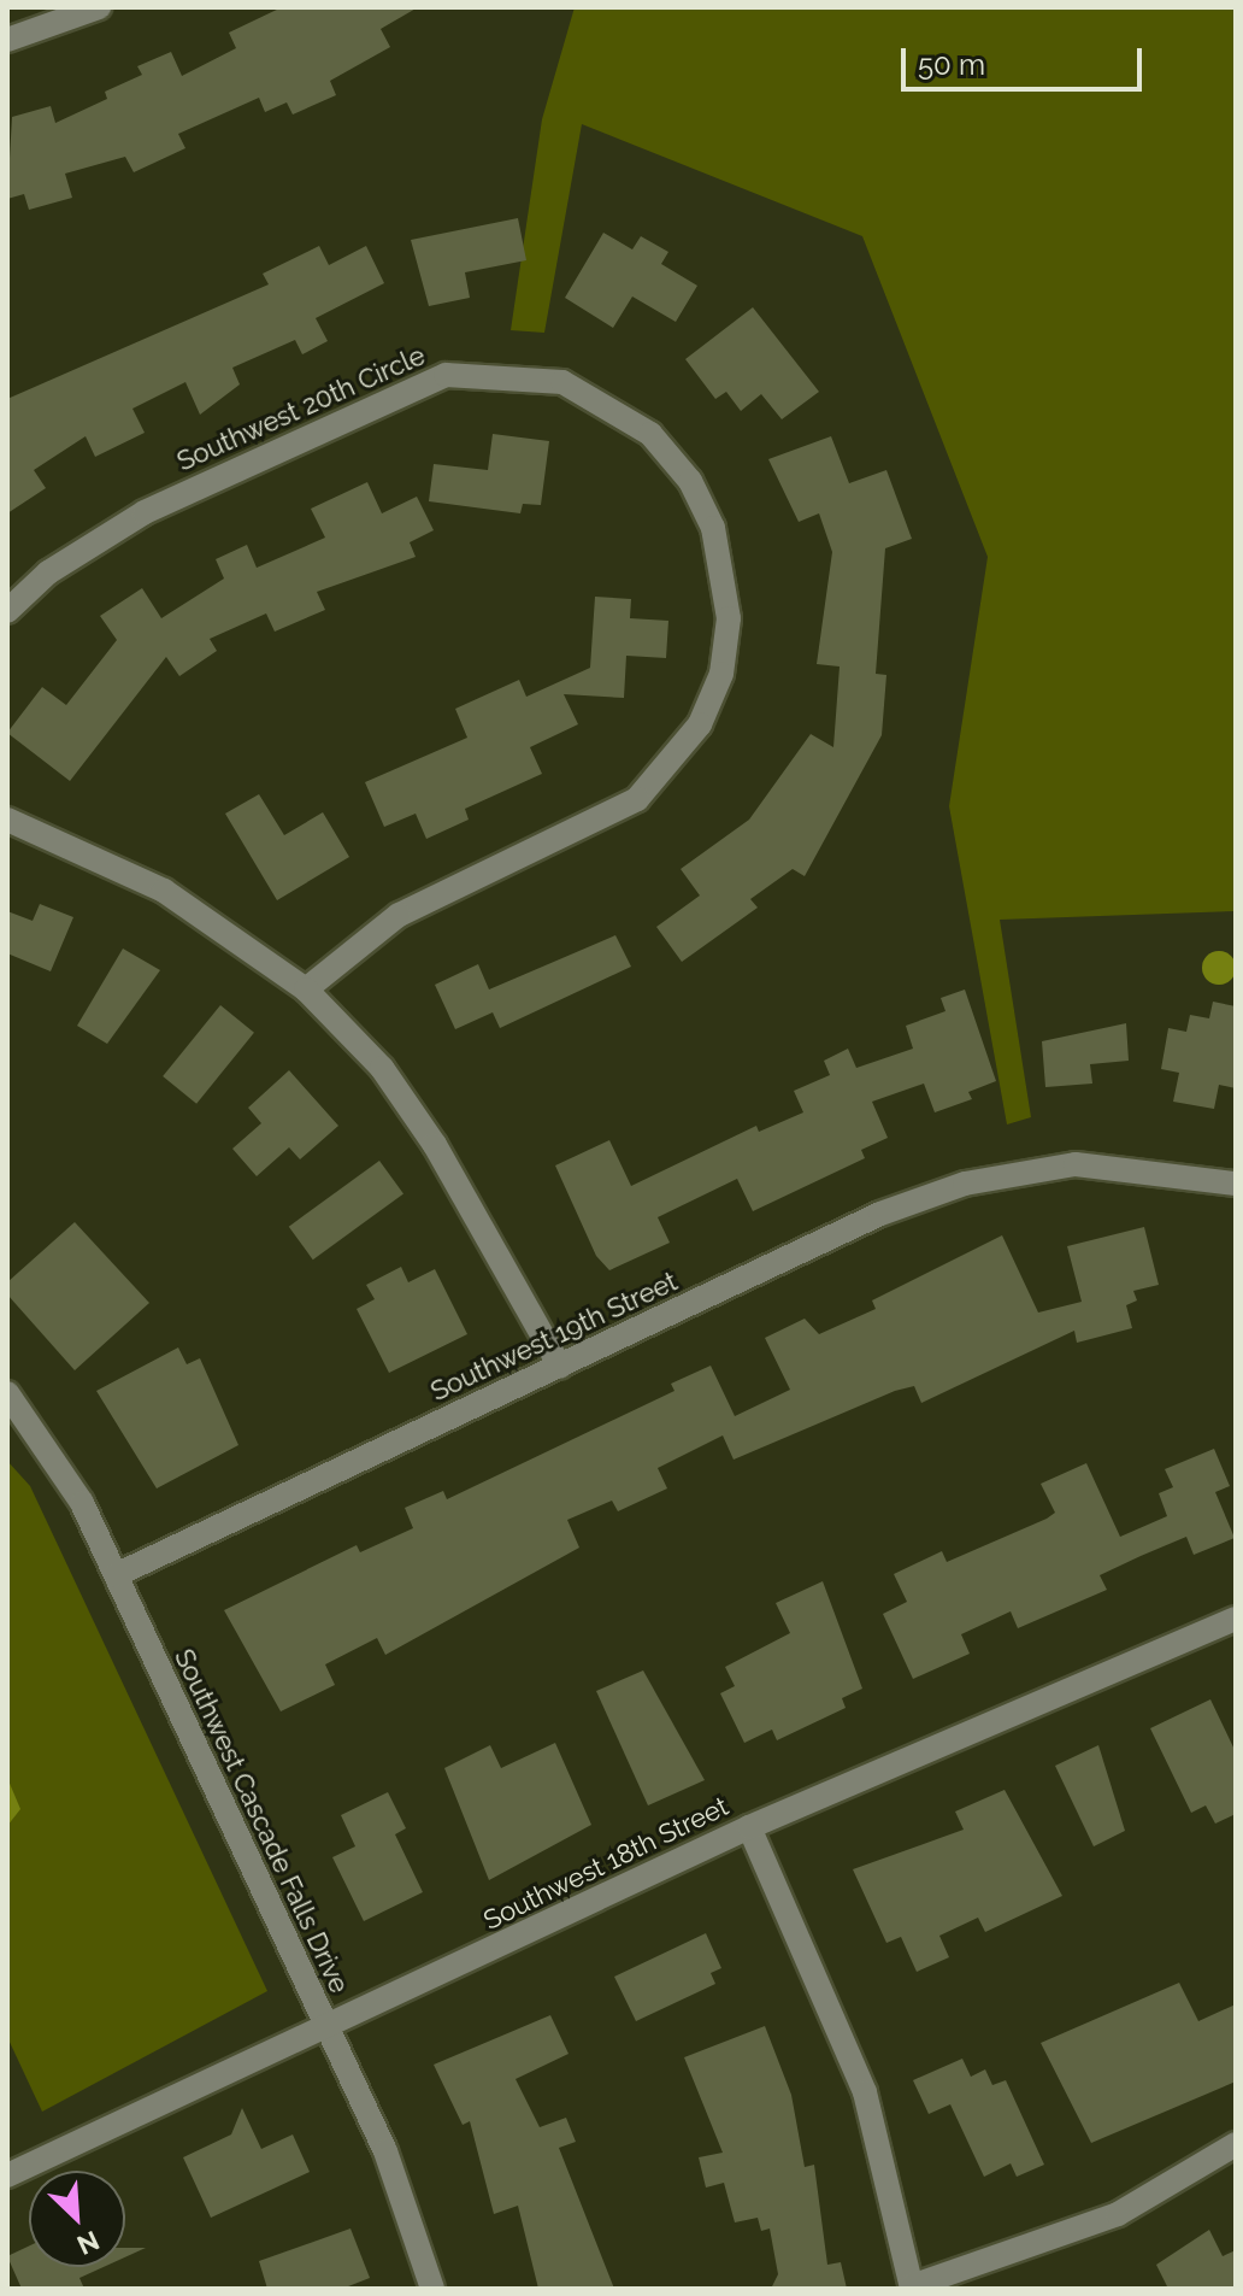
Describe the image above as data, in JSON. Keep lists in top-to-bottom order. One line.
{"streets":{"street":["Southwest 20th Circle","Southwest 19th Street","Southwest Cascade Falls Drive","Southwest 18th Street"]},"crossings":[["Southwest 19th Street","Southwest Cascade Falls Drive"],["Southwest Cascade Falls Drive","Southwest 18th Street"]],"scale_bar":"50 m","north":"bottom right"}
